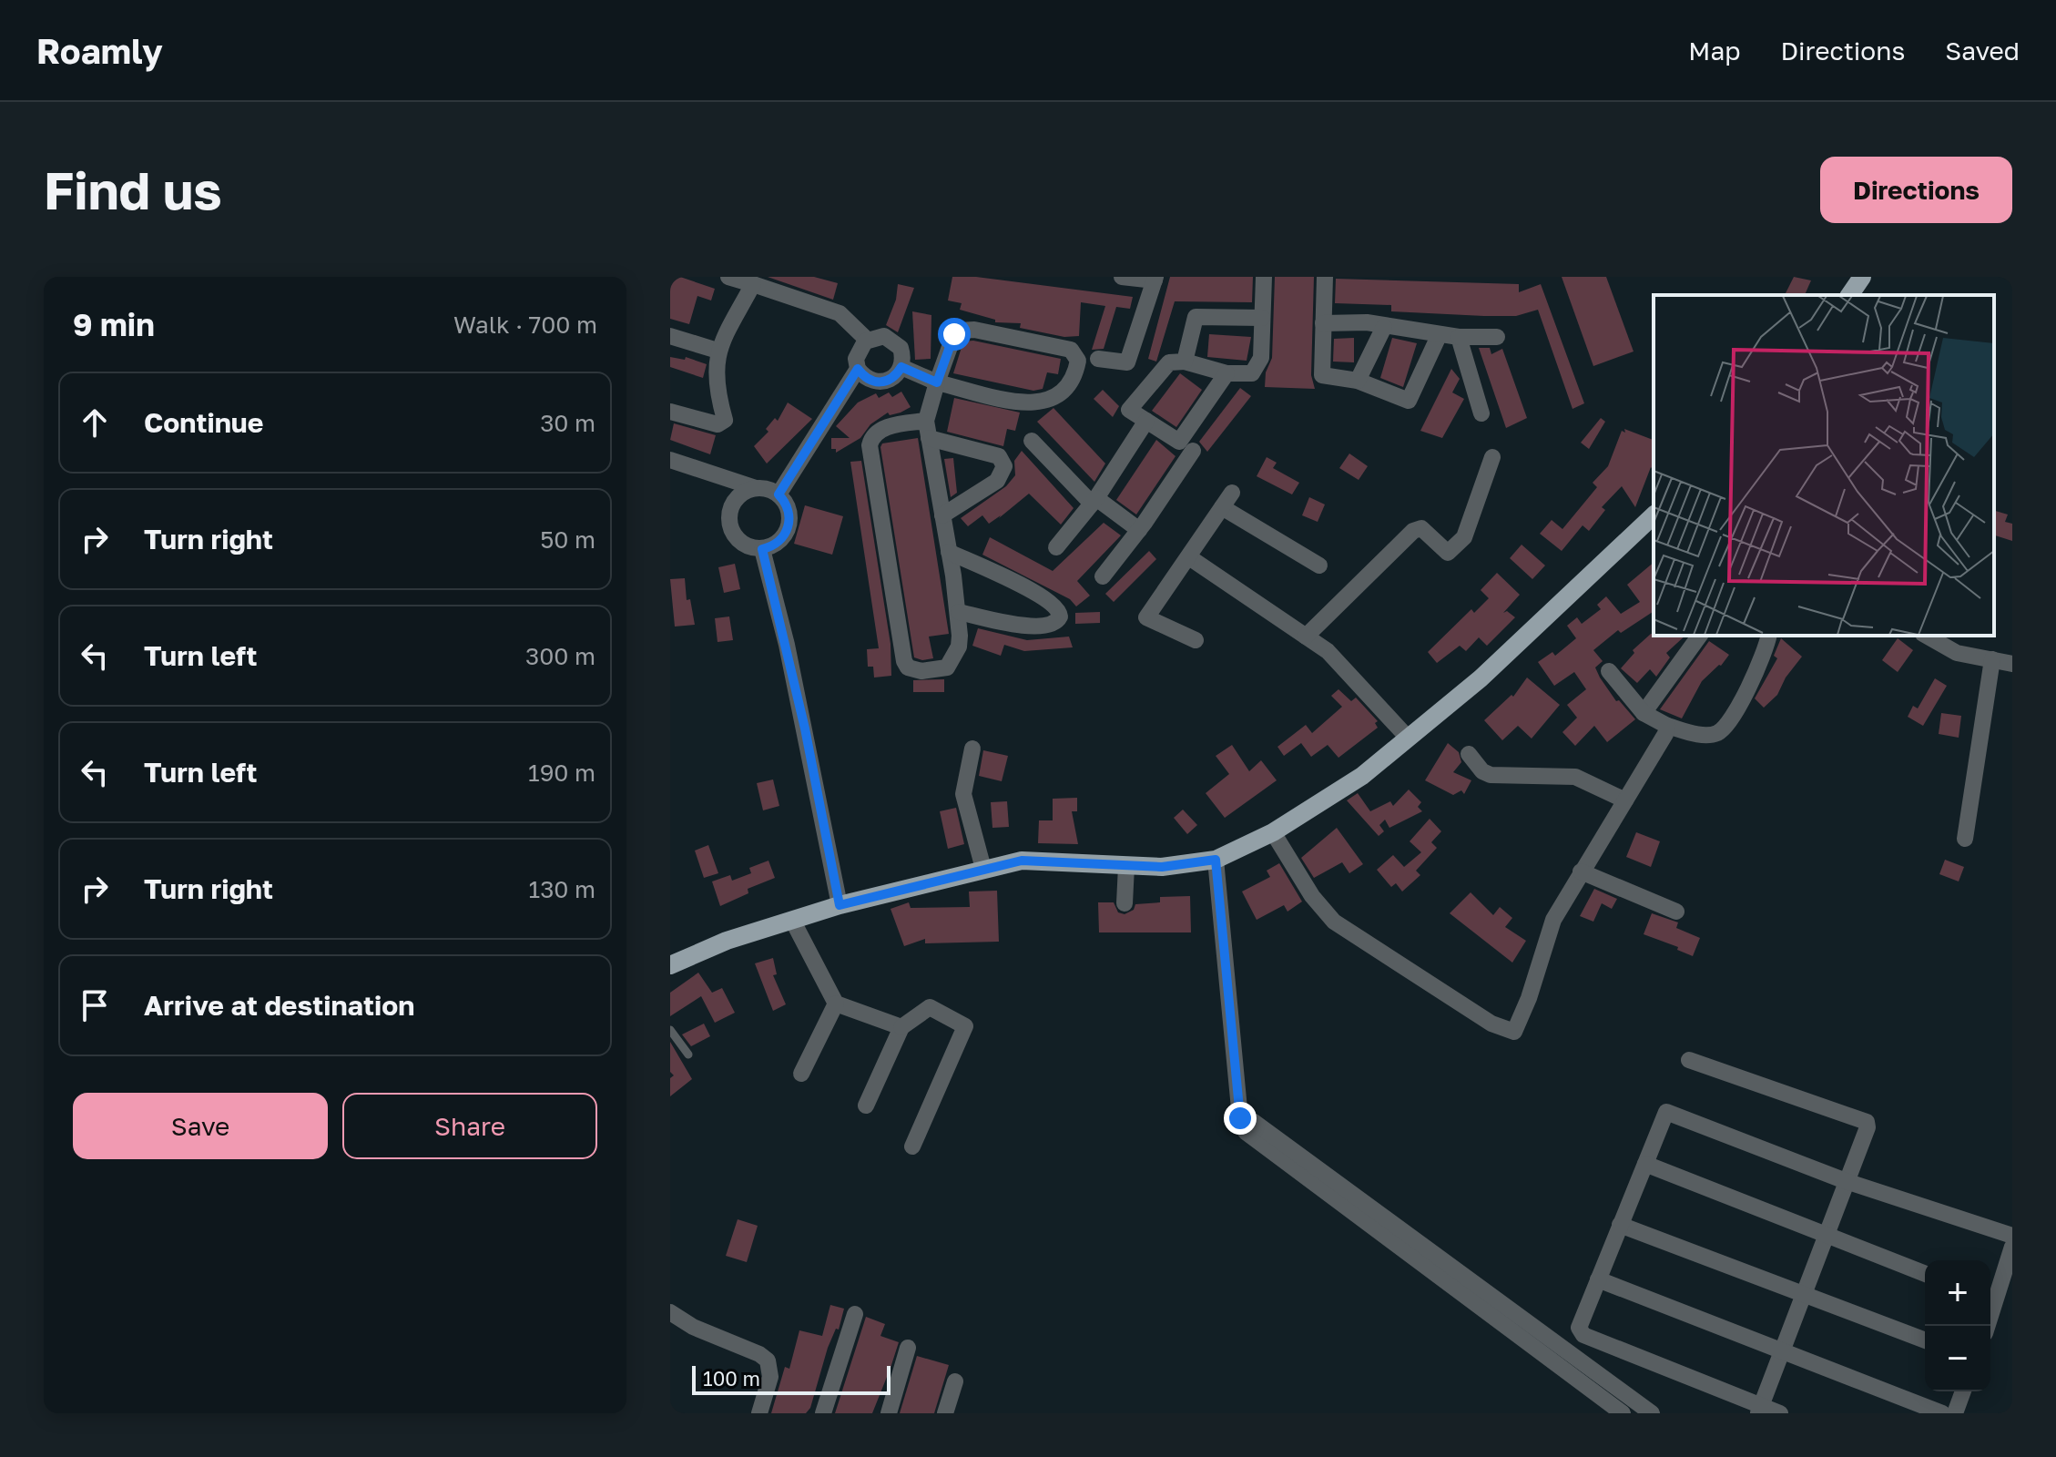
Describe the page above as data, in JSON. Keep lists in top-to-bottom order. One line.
{"scale_bar":"100 m","page":{"header":"Roamly","nav":["Map","Directions","Saved"],"buttons":["Directions",["Save","Share"]],"title":"Find us","heading":["9 min","Walk · 700 m"],"list":[["Continue","30 m"],["Turn right","50 m"],["Turn left","300 m"],["Turn left","190 m"],["Turn right","130 m"],"Arrive at destination"],"map_buttons":["+","−"],"scale":"100 m"}}
